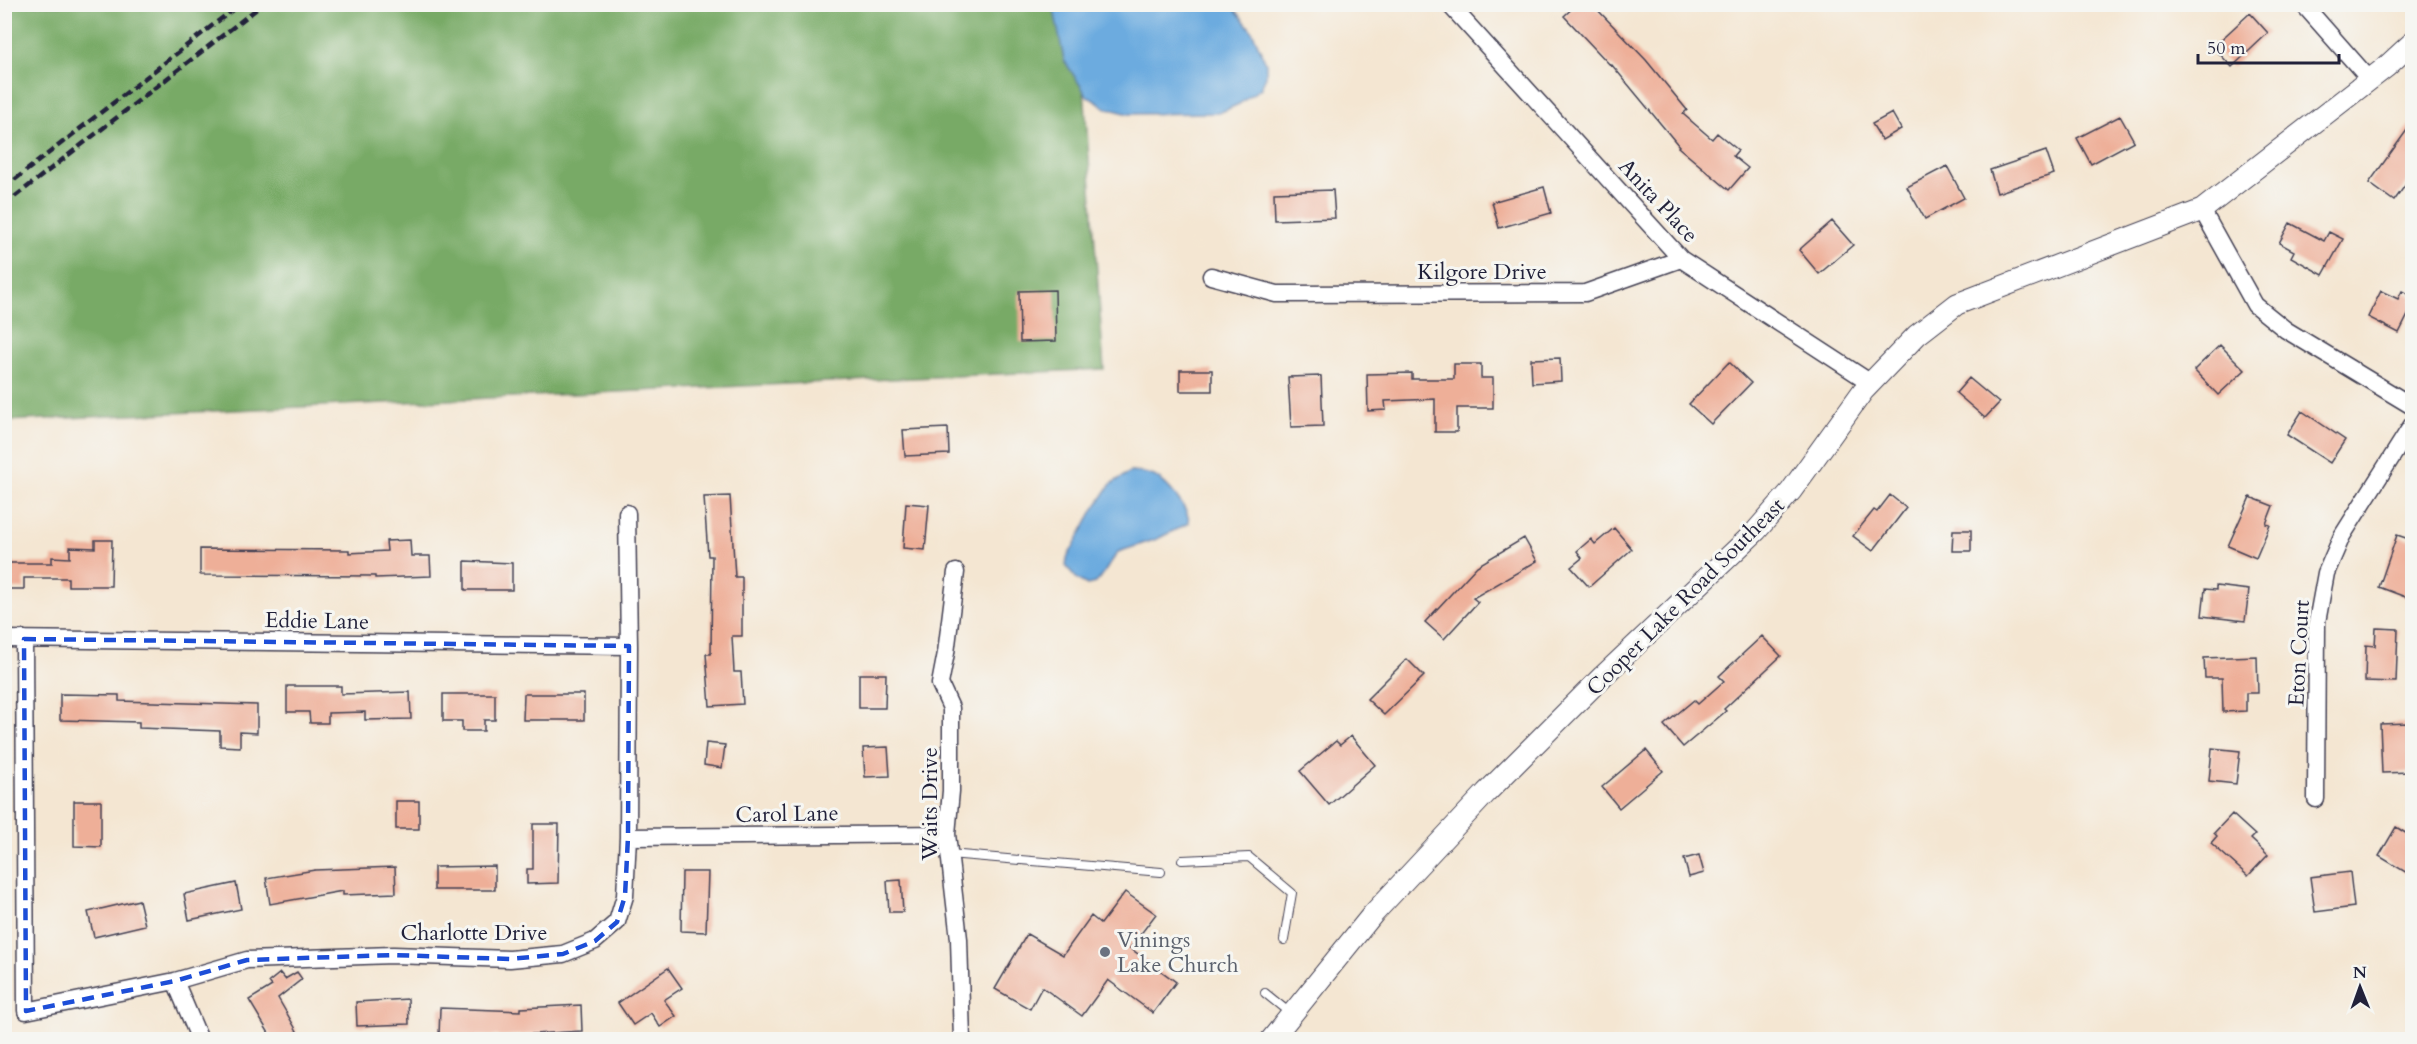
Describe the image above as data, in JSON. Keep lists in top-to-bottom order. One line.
{"streets":{"street":["Anita Place","Kilgore Drive","Cooper Lake Road Southeast","Eddie Lane","Eton Court","Waits Drive","Carol Lane","Charlotte Drive"]},"crossings":[["Anita Place","Kilgore Drive"],["Anita Place","Cooper Lake Road Southeast"],["Eddie Lane","Charlotte Drive"],["Waits Drive","Carol Lane"],["Carol Lane","Charlotte Drive"]],"places":["Vinings Lake Church"],"scale_bar":"50 m","north":"top"}
